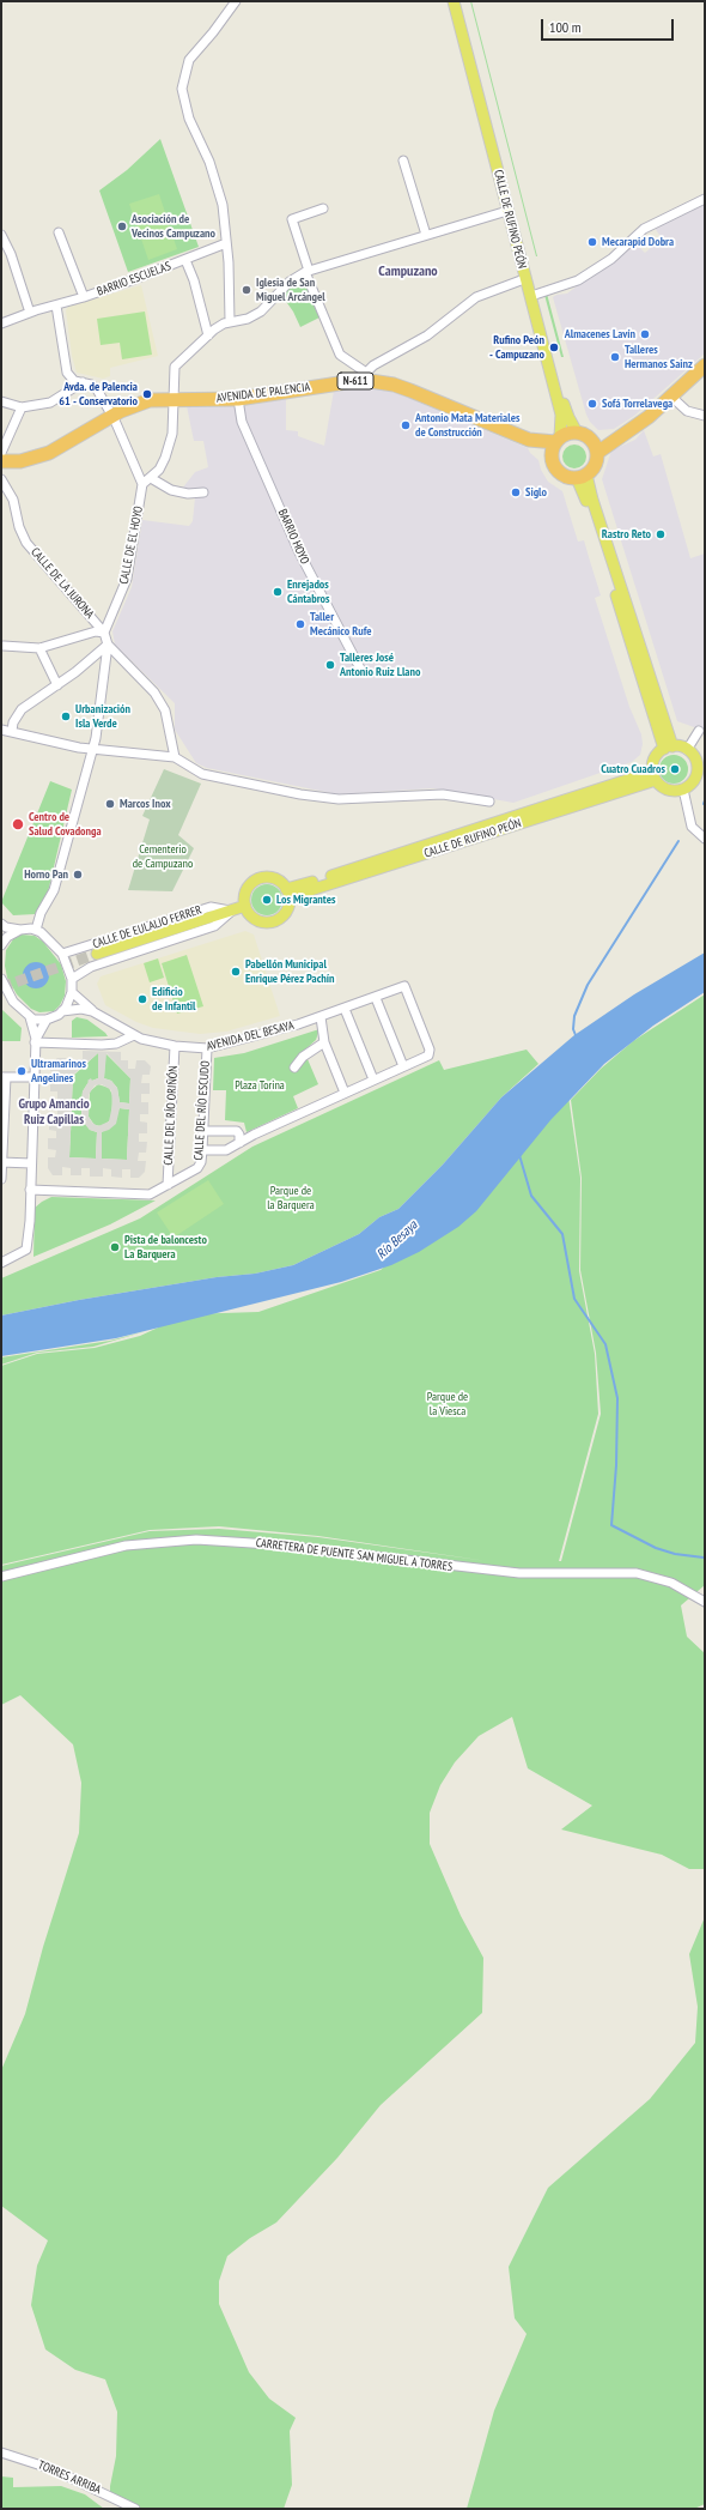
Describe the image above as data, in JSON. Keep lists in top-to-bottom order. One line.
{"streets":{"highway":["N-611","AVENIDA DE PALENCIA"],"main road":["CALLE DE RUFINO PEÓN","CALLE DE EULALIO FERRER"],"street":["BARRIO ESCUELAS","BARRIO HOYO","CALLE DE EL HOYO","CALLE DE LA JURONA","AVENIDA DEL BESAYA","CALLE DEL RÍO ESCUDO","CALLE DEL RÍO ORIÑÓN","CARRETERA DE PUENTE SAN MIGUEL A TORRES","TORRES ARRIBA"]},"crossings":[["CALLE DE RUFINO PEÓN","N-611"],["CALLE DE RUFINO PEÓN","AVENIDA DE PALENCIA"],["CALLE DE RUFINO PEÓN","CALLE DE EULALIO FERRER"],["N-611","AVENIDA DE PALENCIA"],["AVENIDA DE PALENCIA","BARRIO HOYO"],["CALLE DE EL HOYO","CALLE DE LA JURONA"],["AVENIDA DEL BESAYA","CALLE DEL RÍO ESCUDO"],["AVENIDA DEL BESAYA","CALLE DEL RÍO ORIÑÓN"],["CALLE DEL RÍO ESCUDO","CALLE DEL RÍO ORIÑÓN"]],"districts":["Campuzano","Grupo Amancio Ruiz Capillas"],"water":["Río Besaya"],"parks":["Cementerio de Campuzano","Plaza Torina","Parque de la Barquera","Parque de la Viesca"],"places":["Asociación de Vecinos Campuzano","Mecarapid Dobra","Iglesia de San Miguel Arcángel","Almacenes Lavín","Rufino Peón - Campuzano","Talleres Hermanos Sainz","Avda. de Palencia 61 - Conservatorio","Sofá Torrelavega","Antonio Mata Materiales de Construcción","Siglo","Rastro Reto","Enrejados Cántabros","Taller Mecánico Rufe","Talleres José Antonio Ruiz Llano","Urbanización Isla Verde","Cuatro Cuadros","Marcos Inox","Centro de Salud Covadonga","Horno Pan","Los Migrantes","Pabellón Municipal Enrique Pérez Pachín","Edificio de Infantil","Ultramarinos Angelines","Pista de baloncesto La Barquera"],"scale_bar":"100 m"}
